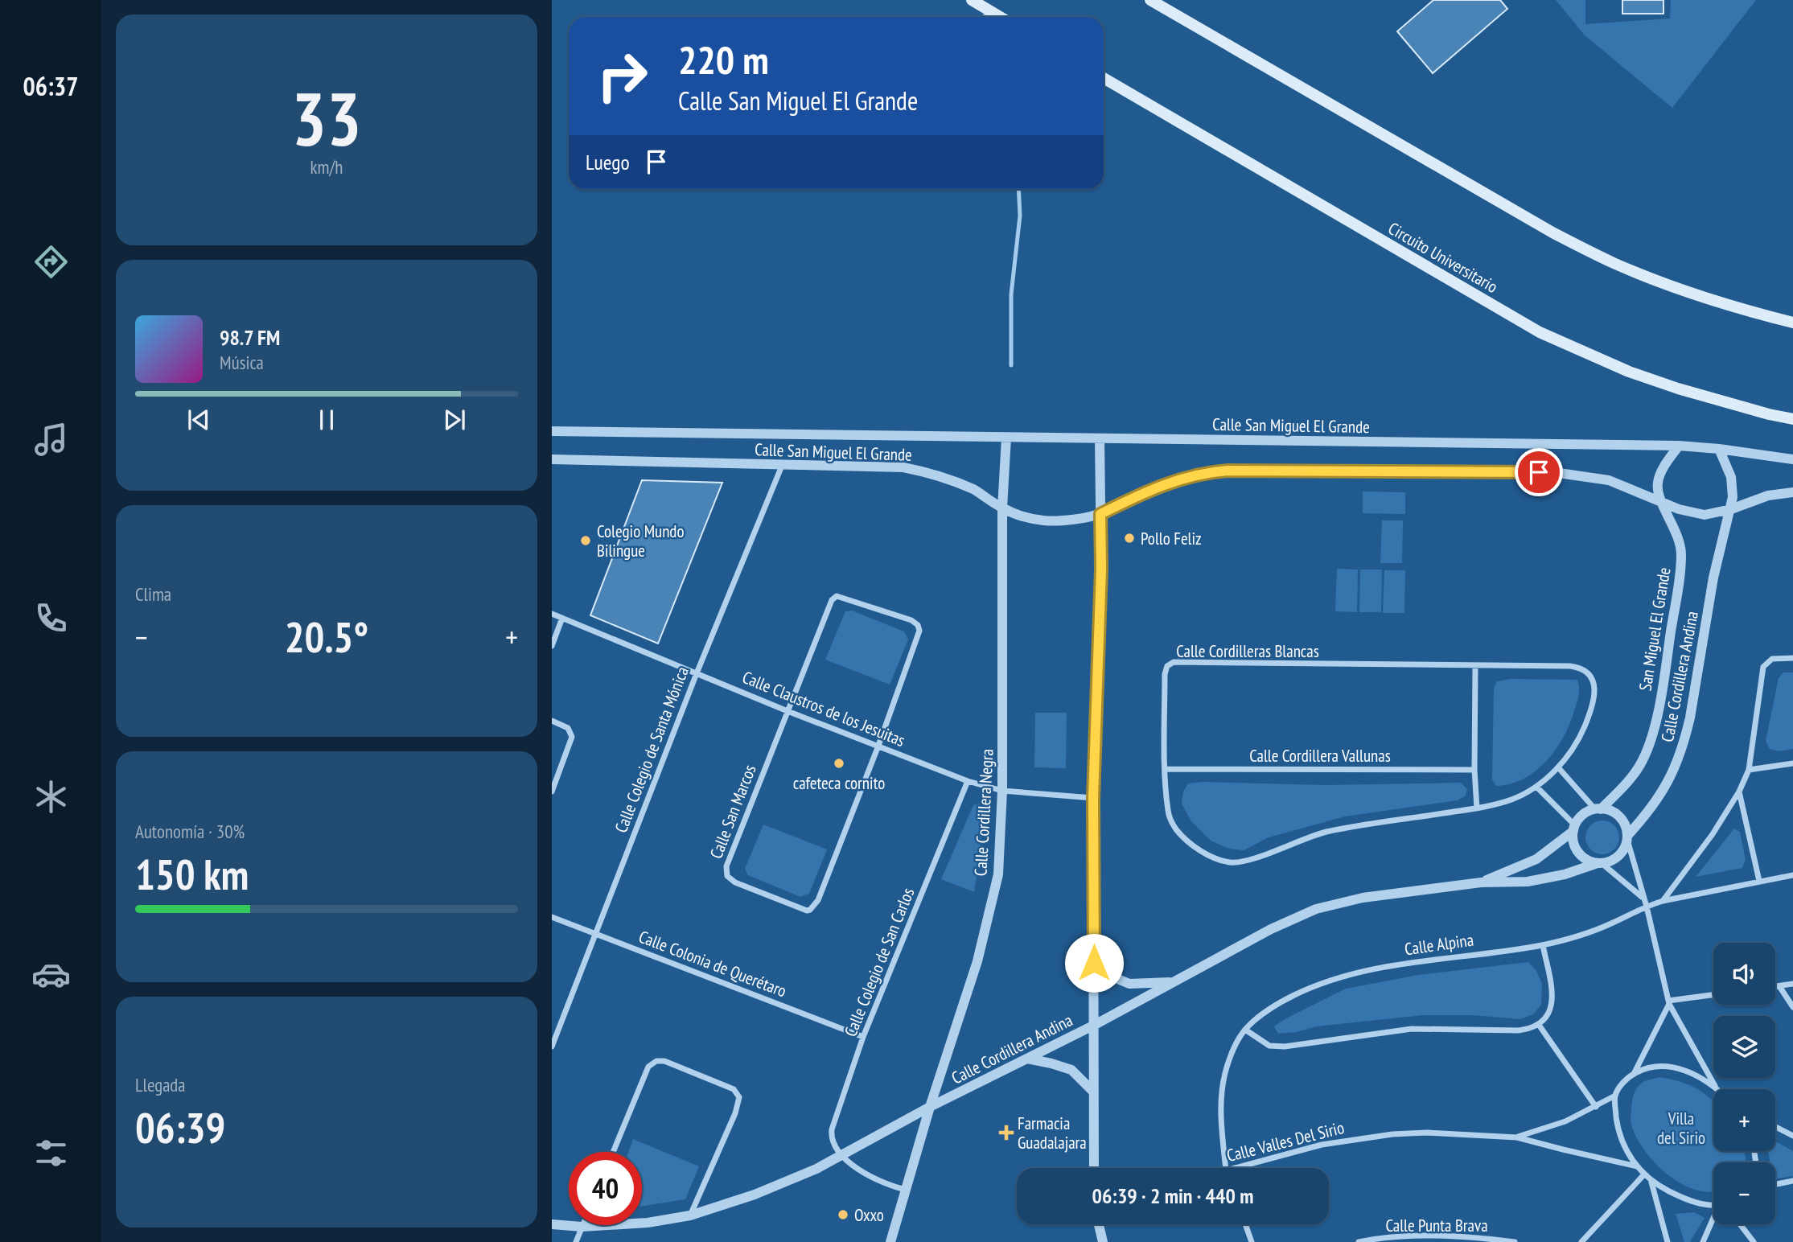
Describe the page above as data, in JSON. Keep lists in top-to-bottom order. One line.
{"streets":{"main road":["Circuito Universitario"],"street":["Calle San Miguel El Grande","San Miguel El Grande","Calle Cordilleras Blancas","Calle Cordillera Andina","Calle Claustros de los Jesuitas","Calle Colegio de Santa Mónica","Calle Cordillera Vallunas","Calle San Marcos","Calle Cordillera Negra","Calle Alpina","Calle Colegio de San Carlos","Calle Colonia de Querétaro","Calle Valles Del Sirio","Calle Punta Brava"]},"crossings":[["Calle San Miguel El Grande","San Miguel El Grande"],["Calle San Miguel El Grande","Calle Cordillera Andina"],["Calle San Miguel El Grande","Calle Colegio de Santa Mónica"],["Calle San Miguel El Grande","Calle Cordillera Negra"],["San Miguel El Grande","Calle Cordillera Andina"],["Calle Cordilleras Blancas","Calle Cordillera Vallunas"],["Calle Cordillera Andina","Calle Cordillera Negra"],["Calle Cordillera Andina","Calle Colegio de San Carlos"],["Calle Claustros de los Jesuitas","Calle Colegio de Santa Mónica"],["Calle Claustros de los Jesuitas","Calle San Marcos"],["Calle Claustros de los Jesuitas","Calle Cordillera Negra"],["Calle Claustros de los Jesuitas","Calle Colegio de San Carlos"],["Calle Colegio de Santa Mónica","Calle Colonia de Querétaro"],["Calle Colegio de San Carlos","Calle Colonia de Querétaro"]],"parks":["Villa del Sirio"],"places":{"other":["Pollo Feliz","Colegio Mundo Bilingue","cafeteca cornito","Oxxo"],"health":["Farmacia Guadalajara"]},"page":{"tabs":"06:37","tile":[["33","km/h"],"Clima",["Autonomía · 30%","150 km"],["Llegada","06:39"]],"turn":["220 m","Calle San Miguel El Grande"],"then":"Luego","song":["98.7 FM","Música"],"heat":["−","20.5°","+"],"map_buttons":["+","−"],"limit":"40","trip":"06:39 · 2 min · 440 m"}}
